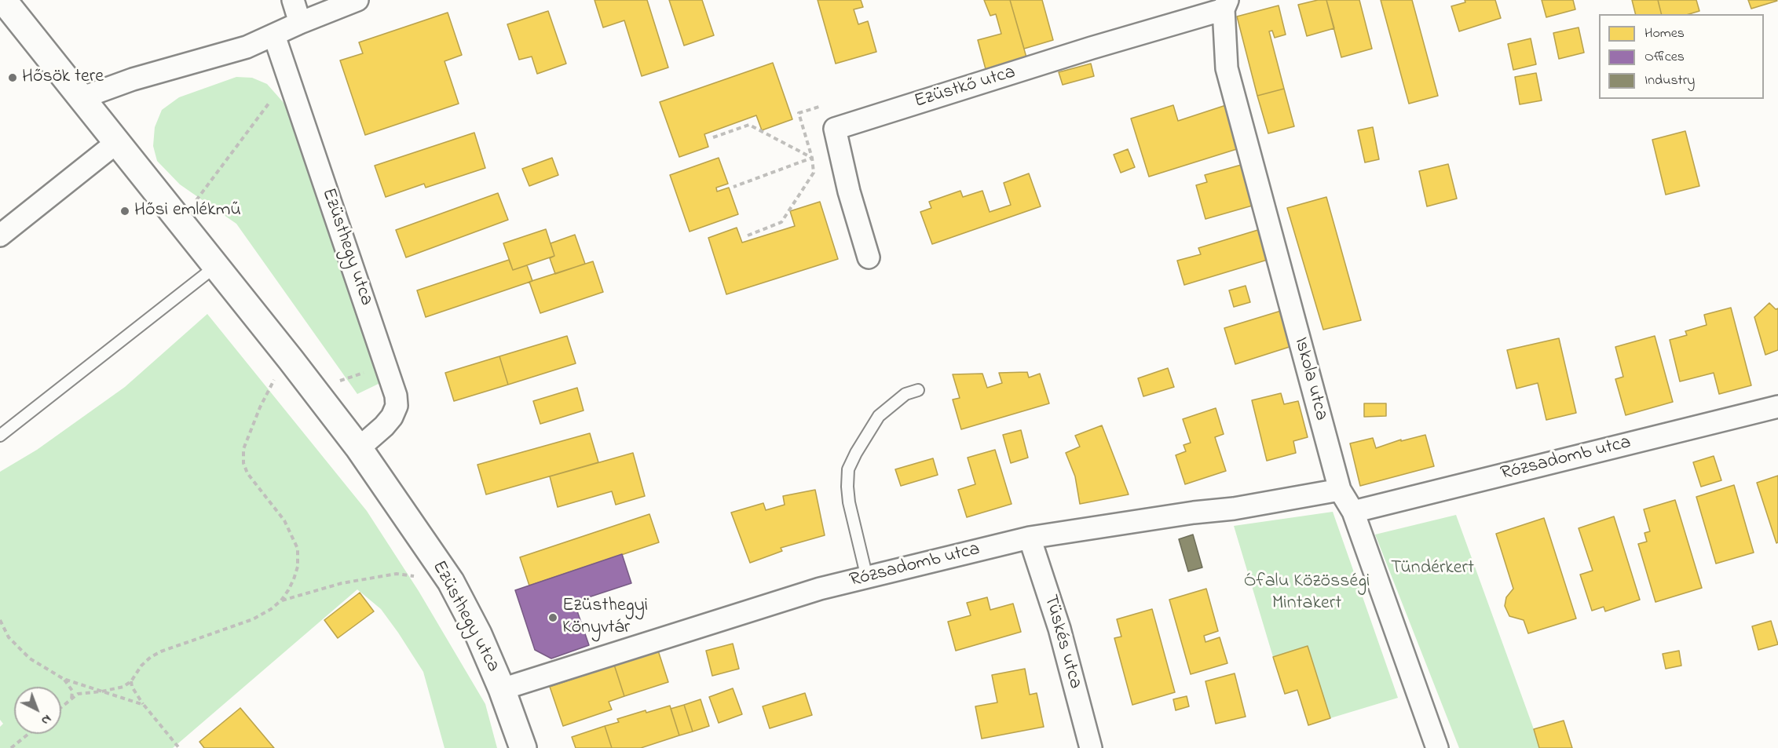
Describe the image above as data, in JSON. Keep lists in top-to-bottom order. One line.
{"streets":{"street":["Ezüstkő utca","Ezüsthegy utca","Iskola utca","Rózsadomb utca","Tüskés utca"]},"crossings":[["Ezüstkő utca","Iskola utca"],["Ezüsthegy utca","Rózsadomb utca"],["Iskola utca","Rózsadomb utca"],["Rózsadomb utca","Tüskés utca"]],"parks":["Tündérkert","Ófalu Közösségi Mintakert"],"places":["Hősök tere","Hősi emlékmű","Ezüsthegyi Könyvtár"],"legend":["Homes","Offices","Industry"],"north":"bottom right"}
